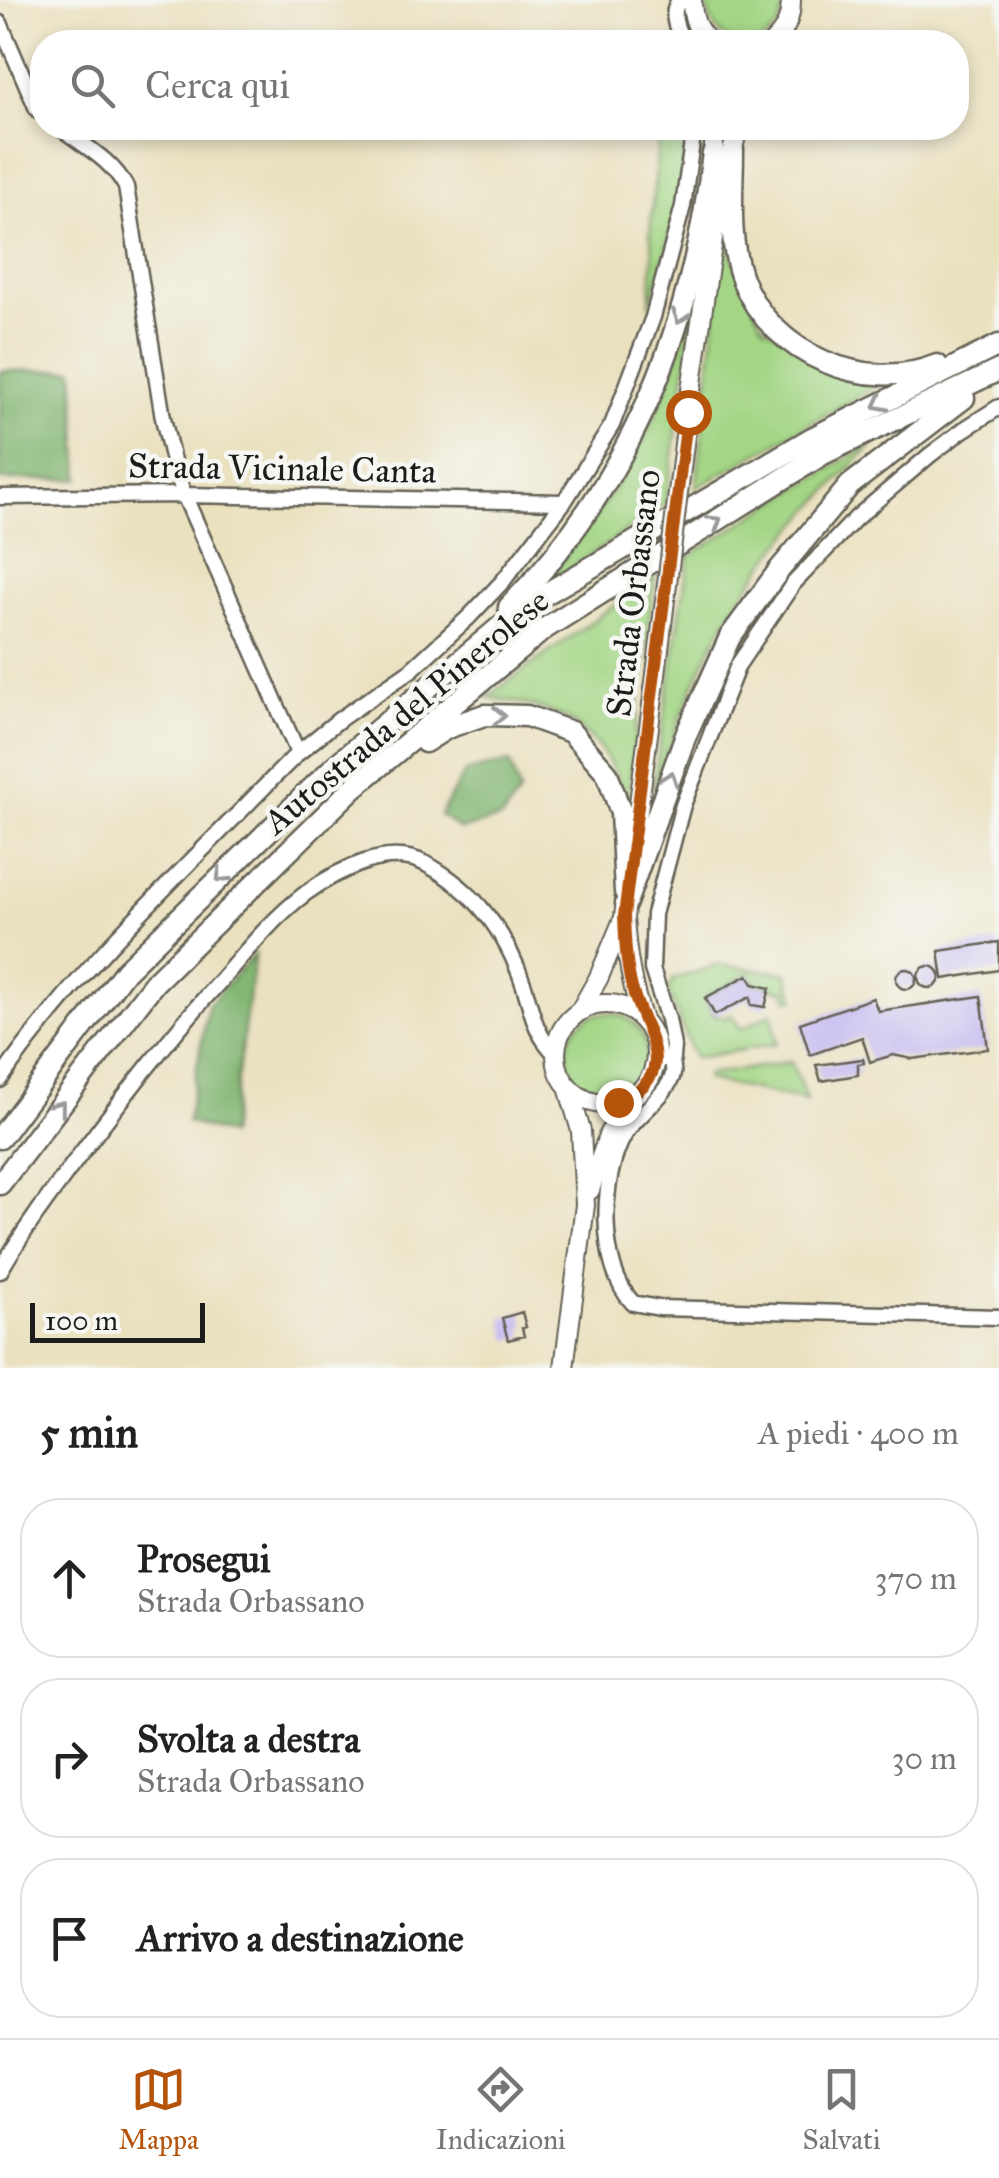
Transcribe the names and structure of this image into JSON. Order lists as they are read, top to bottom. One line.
{"streets":{"highway":["Autostrada del Pinerolese"],"main road":["Strada Orbassano"],"street":["Strada Vicinale Canta"]},"scale_bar":"100 m","page":{"search":"Cerca qui","scale":"100 m","heading":["5 min","A piedi · 400 m"],"list":[["Prosegui","Strada Orbassano","370 m"],["Svolta a destra","Strada Orbassano","30 m"],"Arrivo a destinazione"],"nav":["Mappa","Indicazioni","Salvati"]}}
